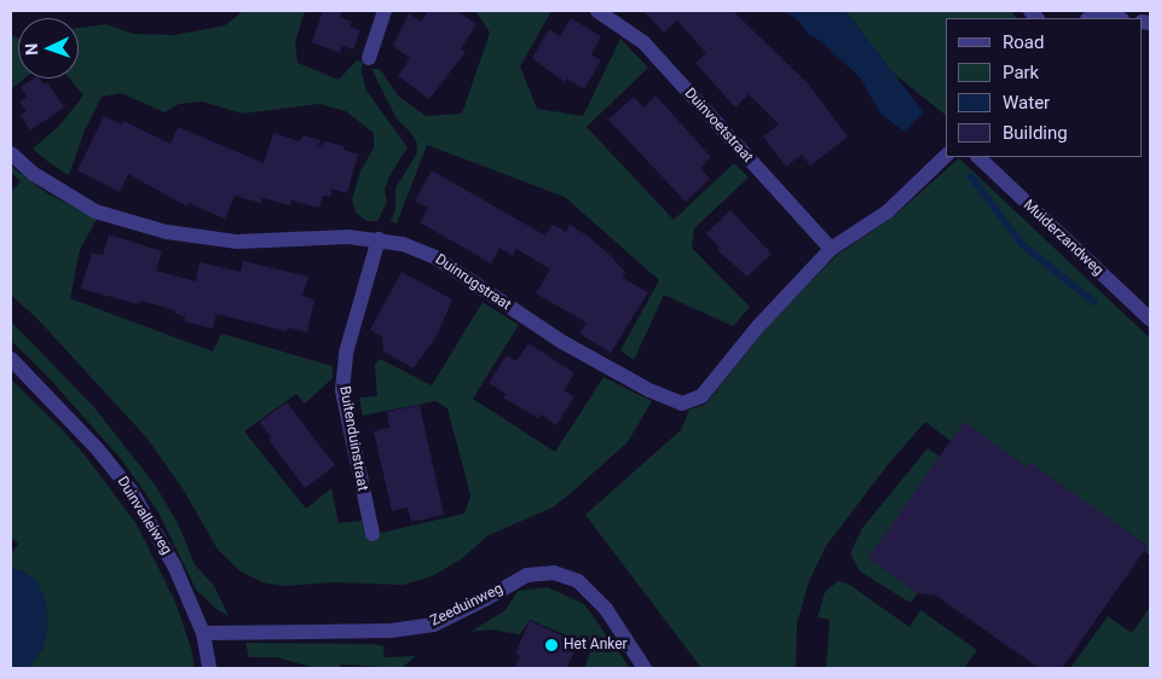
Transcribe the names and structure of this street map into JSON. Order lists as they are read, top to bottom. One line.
{"streets":{"street":["Duinvoetstraat","Muiderzandweg","Duinrugstraat","Buitenduinstraat","Duinvalleiweg","Zeeduinweg"]},"crossings":[["Duinvoetstraat","Duinrugstraat"],["Duinrugstraat","Buitenduinstraat"],["Duinvalleiweg","Zeeduinweg"]],"places":["Het Anker"],"legend":["Road","Park","Water","Building"],"north":"left"}
